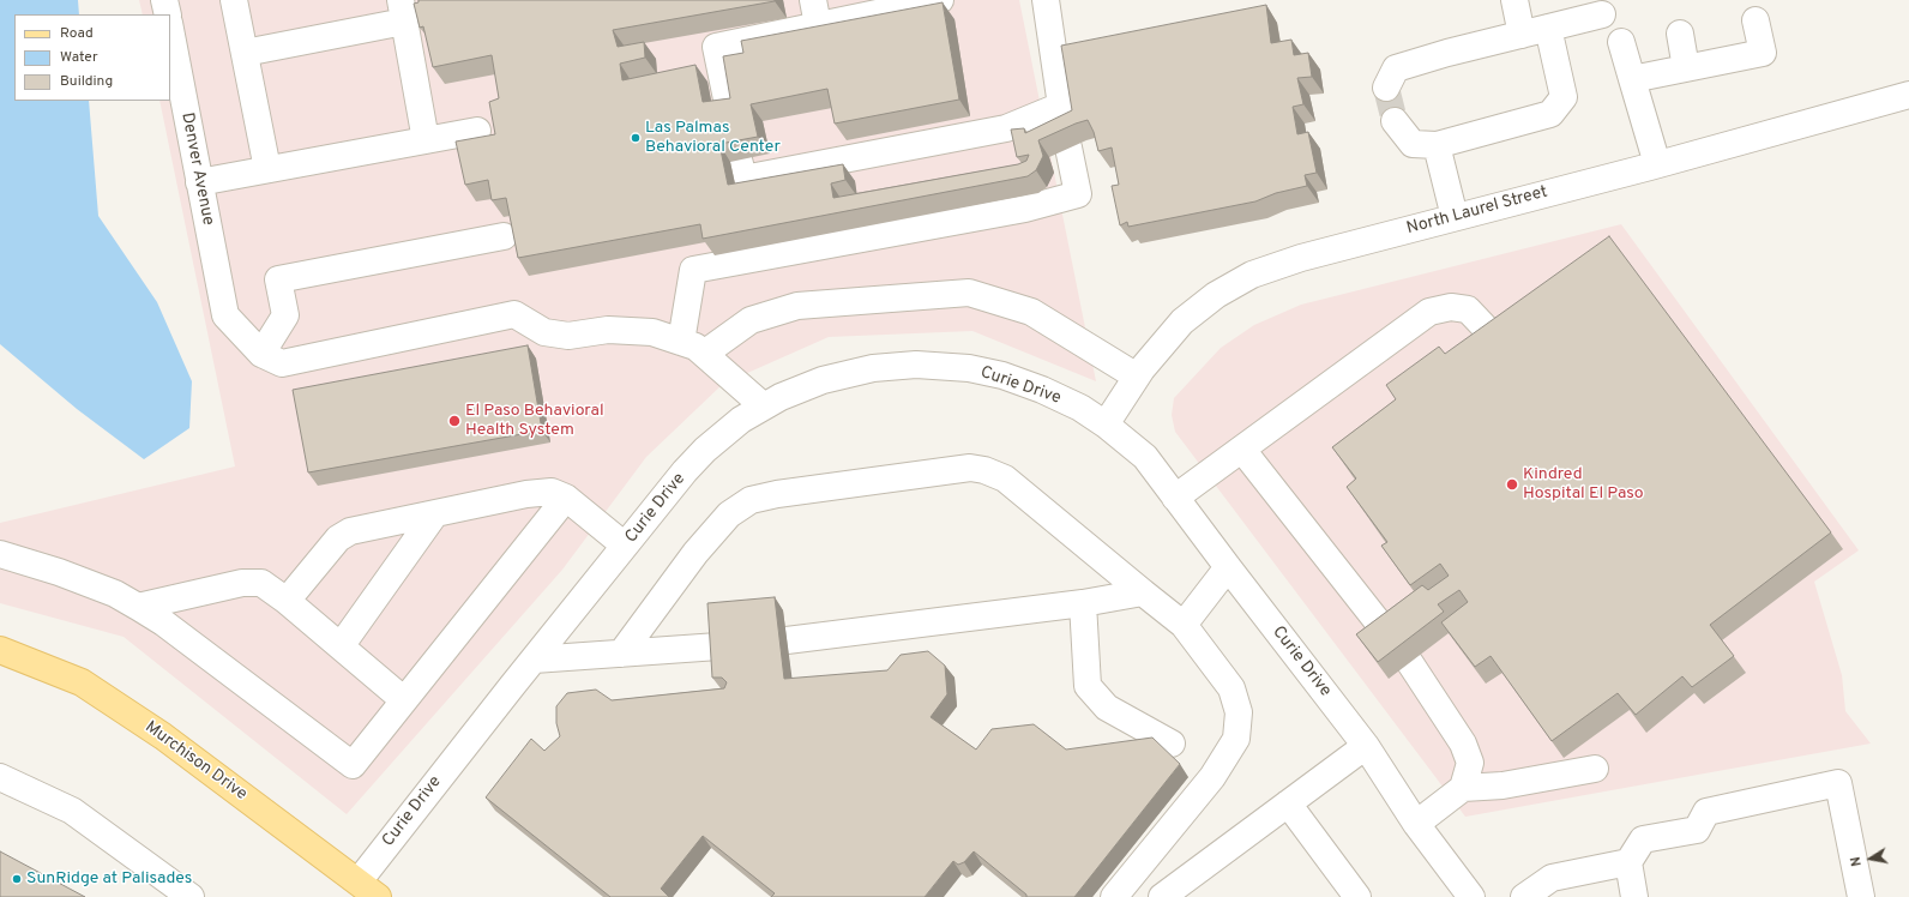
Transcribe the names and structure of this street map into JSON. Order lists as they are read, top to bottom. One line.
{"streets":{"main road":["Murchison Drive"],"street":["Denver Avenue","North Laurel Street","Curie Drive"]},"crossings":[["North Laurel Street","Curie Drive"],["Curie Drive","Murchison Drive"]],"places":["Las Palmas Behavioral Center","El Paso Behavioral Health System","Kindred Hospital El Paso","SunRidge at Palisades"],"legend":["Road","Water","Building"],"north":"left"}
